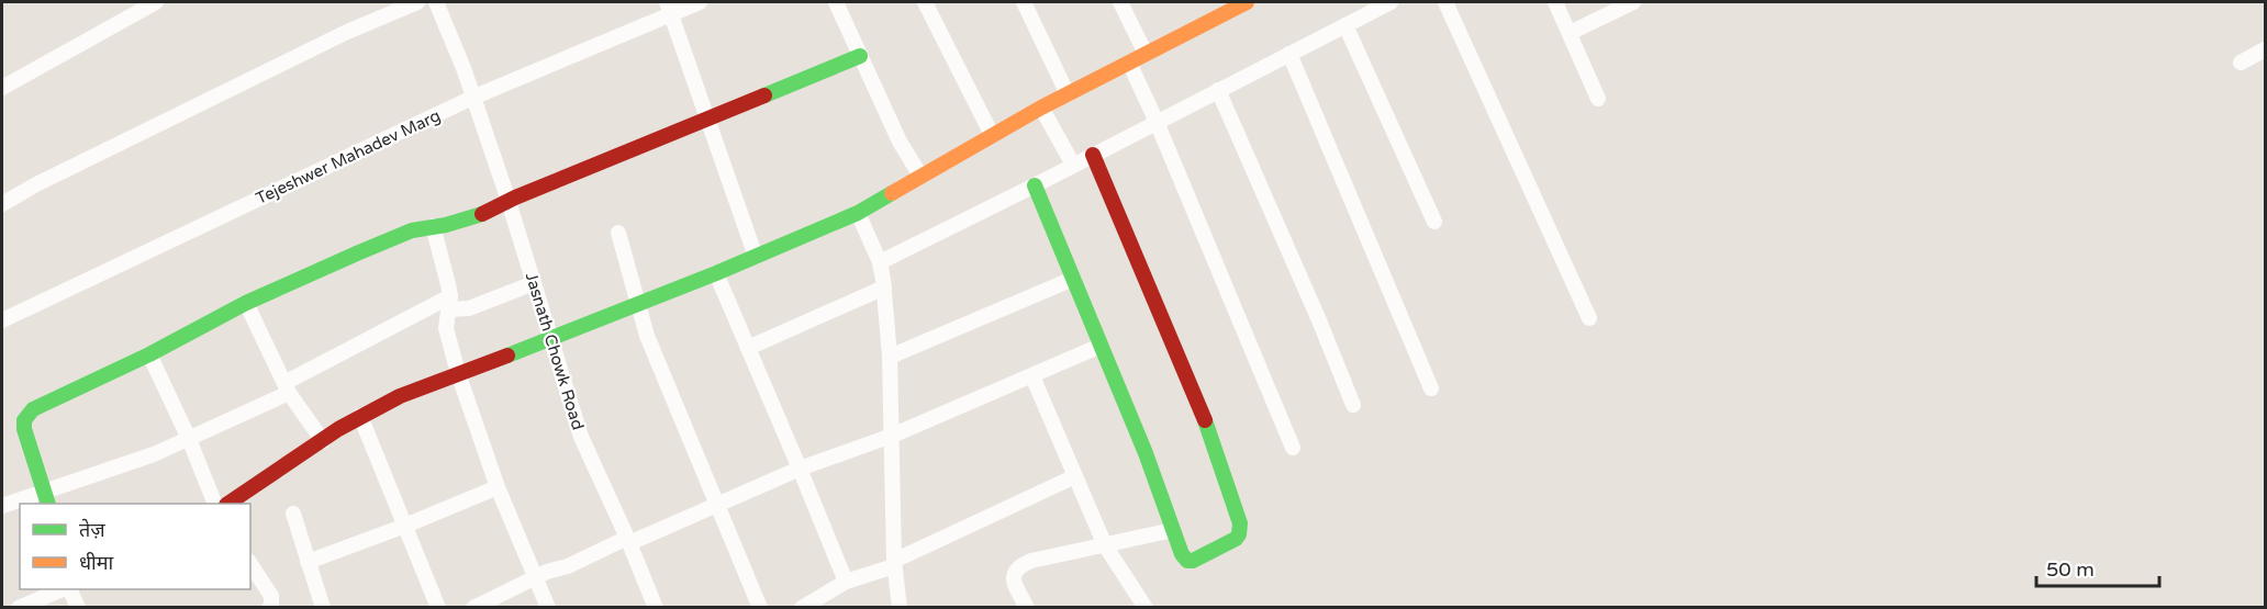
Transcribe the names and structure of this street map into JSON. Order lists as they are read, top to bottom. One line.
{"streets":{"street":["Tejeshwer Mahadev Marg","Jasnath Chowk Road"]},"crossings":[["Tejeshwer Mahadev Marg","Jasnath Chowk Road"]],"legend":["तेज़","धीमा"],"scale_bar":"50 m"}
